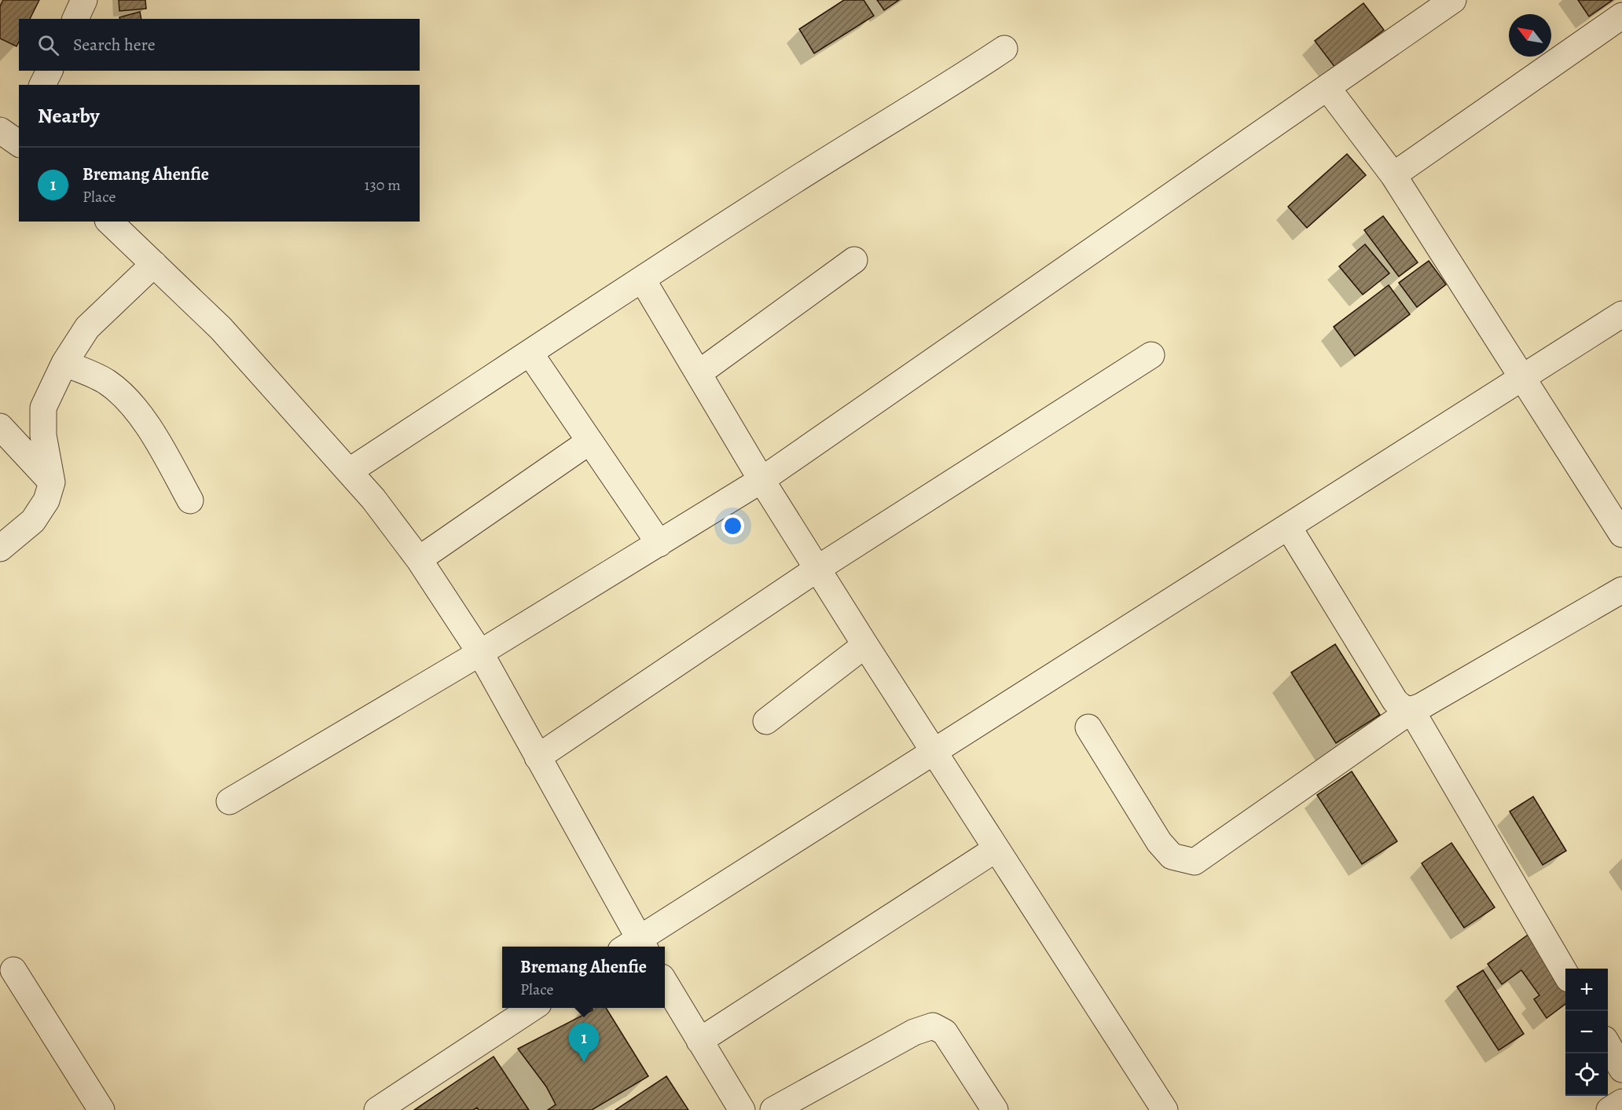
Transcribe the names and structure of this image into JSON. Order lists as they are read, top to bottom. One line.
{"north":"top left","page":{"search":"Search here","heading":"Nearby","list":[{"mark":"1","name":"Bremang Ahenfie","note":"Place","value":"130 m"}],"popup":["Bremang Ahenfie","Place"],"map_buttons":["+","−"],"pins":"1"}}
